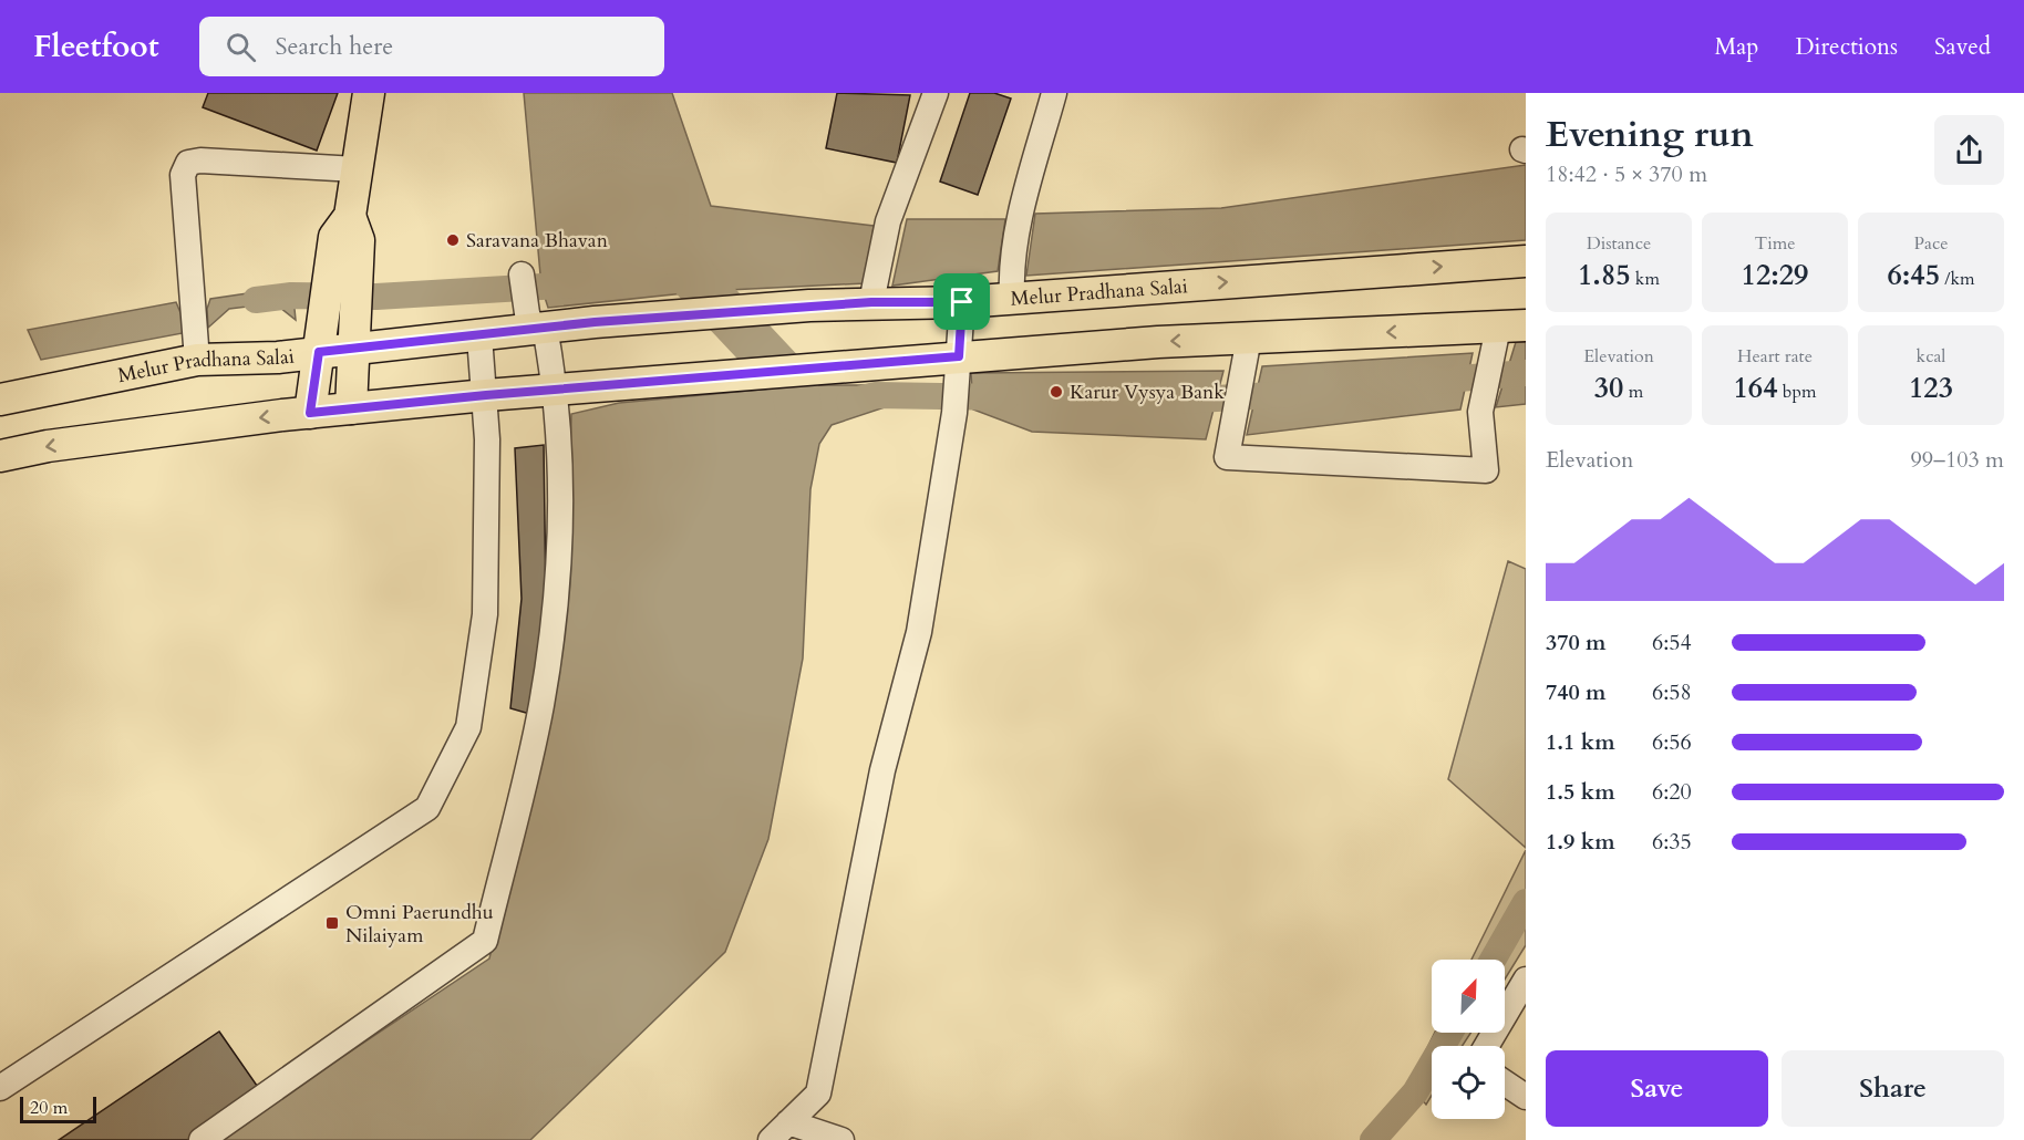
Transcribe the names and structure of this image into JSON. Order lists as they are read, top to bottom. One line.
{"streets":{"main road":["Melur Pradhana Salai"]},"places":{"other":["Saravana Bhavan","Karur Vysya Bank"],"transit":["Omni Paerundhu Nilaiyam"]},"scale_bar":"20 m","north":"top right","page":{"header":"Fleetfoot","search":"Search here","nav":["Map","Directions","Saved"],"heading":["Evening run","18:42 · 5 × 370 m"],"stats":[["Distance","1.85 km"],["Time","12:29"],["Pace","6:45 /km"],["Elevation","30 m"],["Heart rate","164 bpm"],["kcal","123"]],"chart":["Elevation","99–103 m"],"list":[{"name":"370 m","note":"6:54"},{"name":"740 m","note":"6:58"},{"name":"1.1 km","note":"6:56"},{"name":"1.5 km","note":"6:20"},{"name":"1.9 km","note":"6:35"}],"buttons":["Save","Share"],"scale":"20 m"}}
